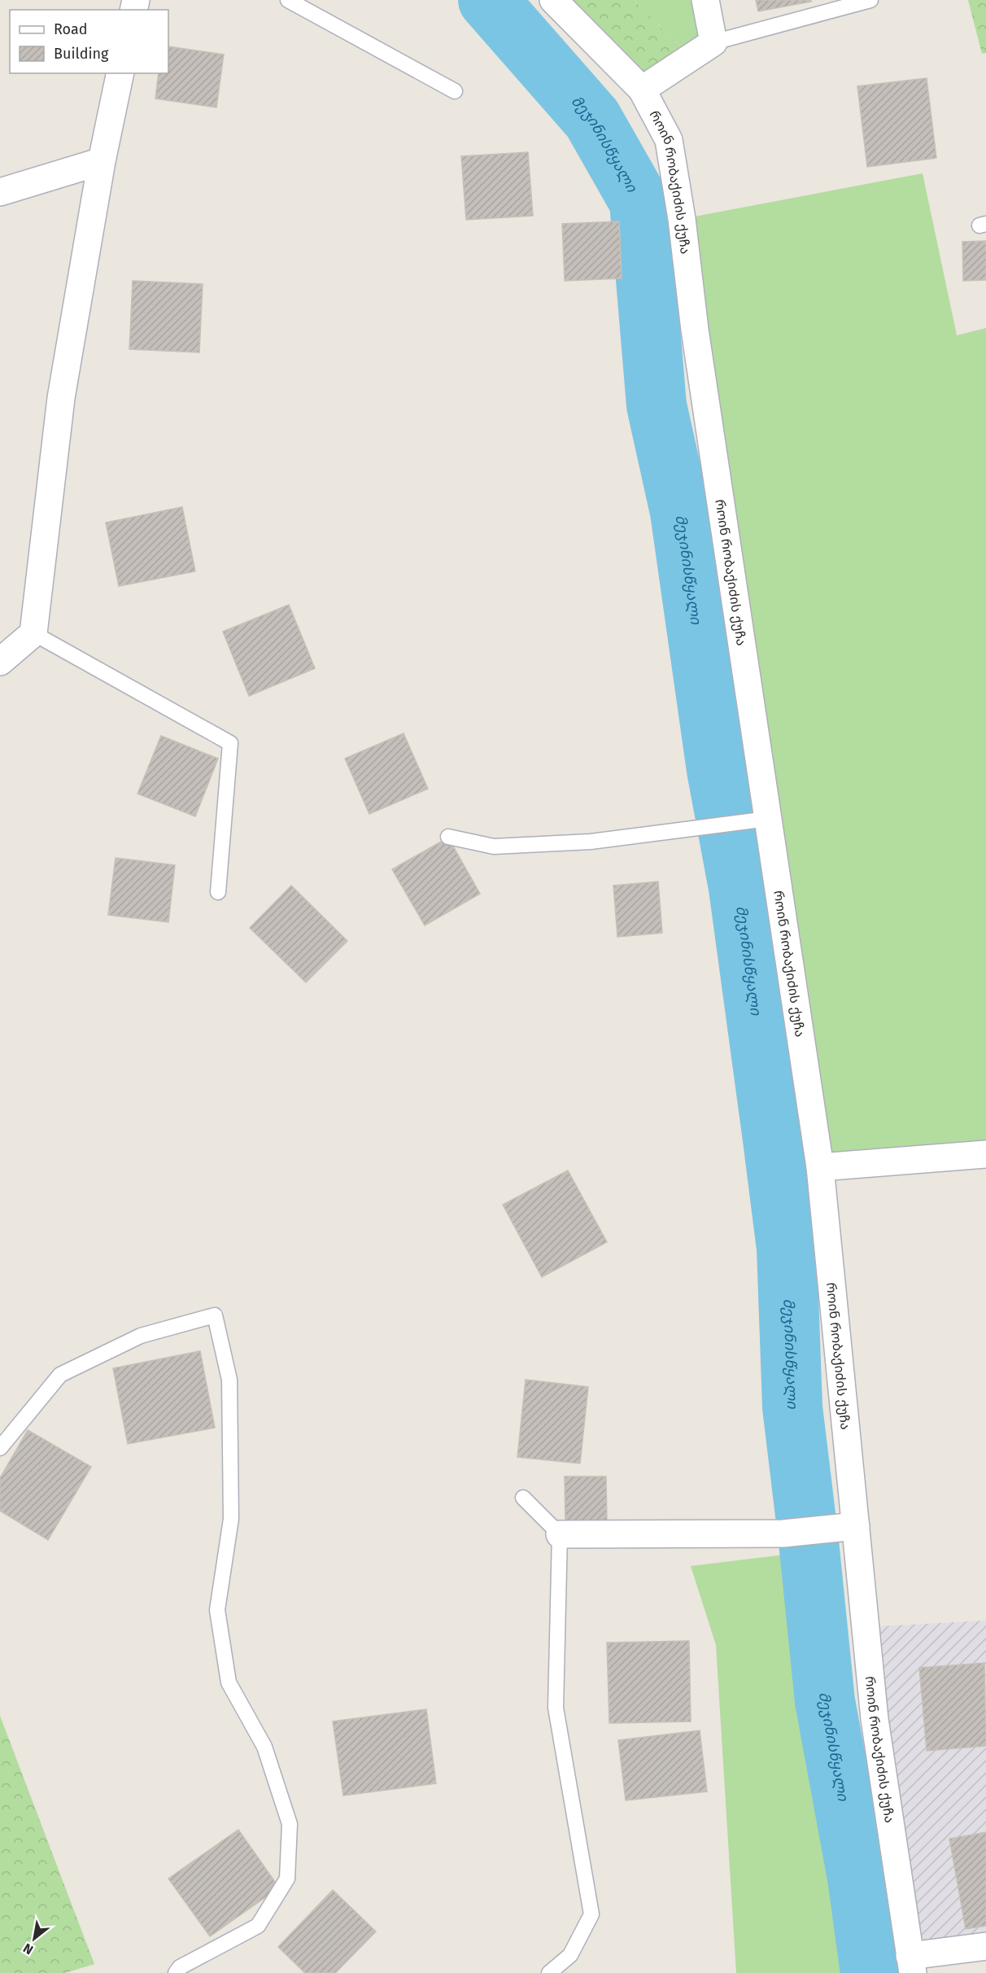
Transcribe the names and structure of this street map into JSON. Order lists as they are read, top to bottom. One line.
{"streets":{"street":["როინ რობაქიძის ქუჩა"]},"water":["მეჯინისწყალი"],"legend":["Road","Building"],"north":"bottom left"}
